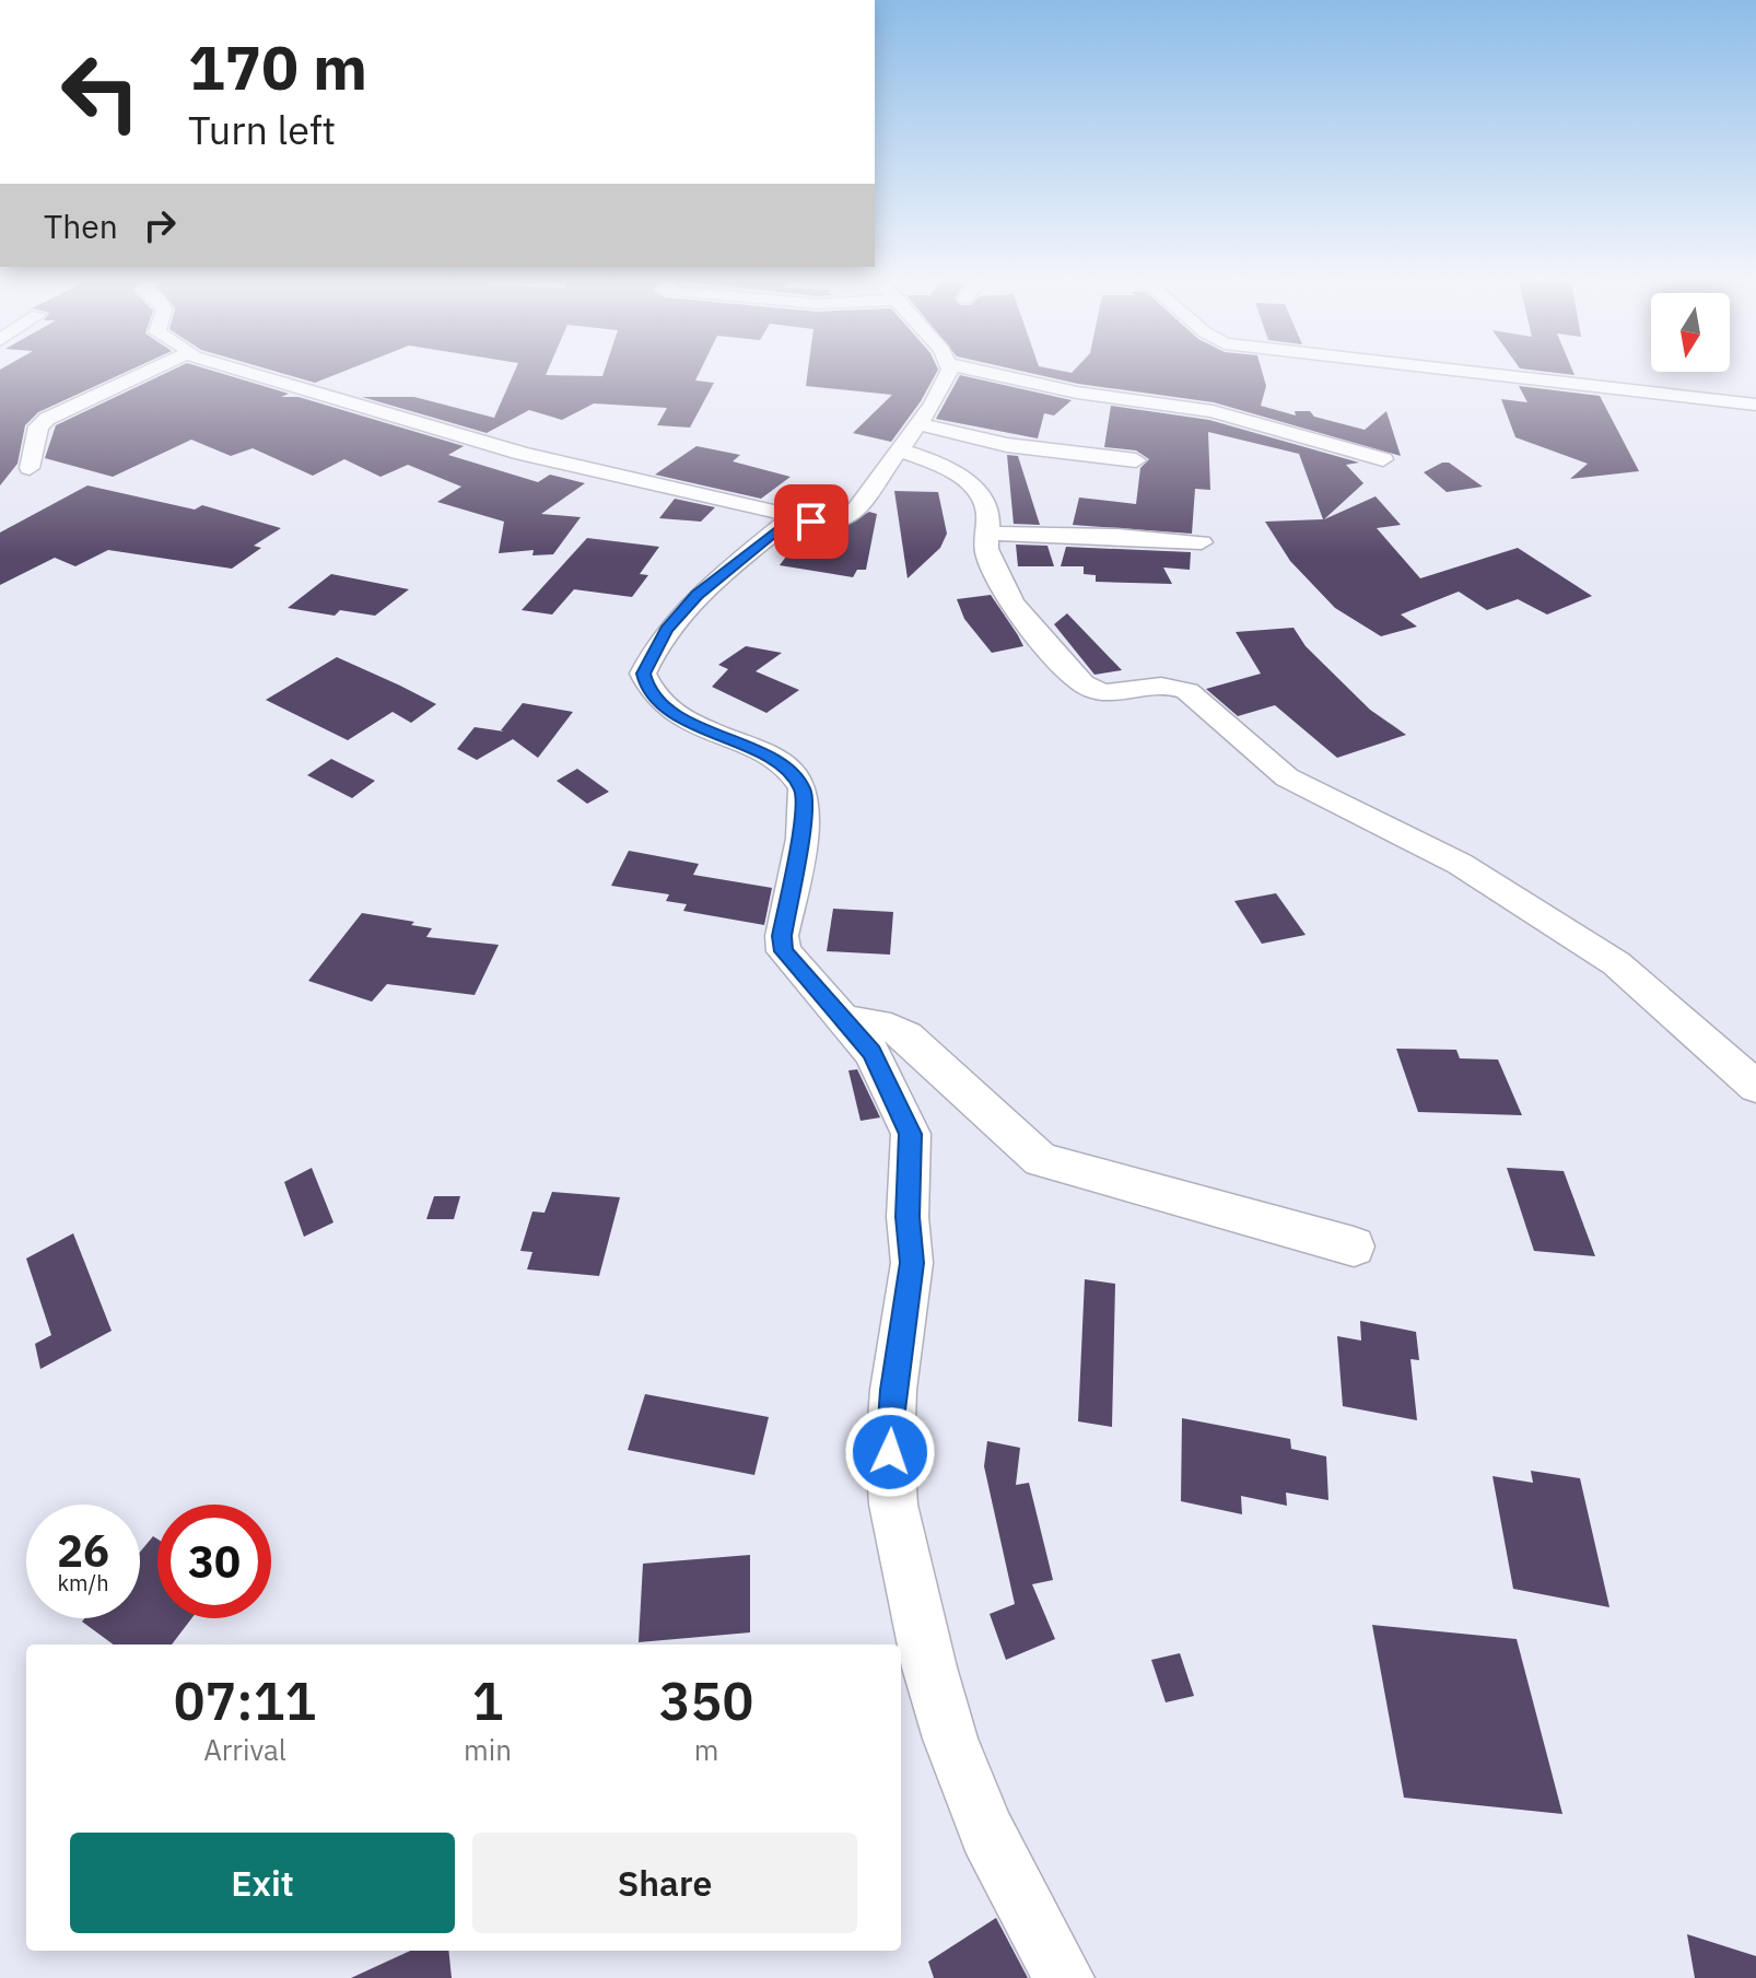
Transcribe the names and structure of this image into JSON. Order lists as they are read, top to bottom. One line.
{"north":"bottom","page":{"turn":["170 m","Turn left"],"then":"Then","speed":"26 km/h","limit":"30","eta":["07:11","Arrival","1","min","350","m"],"buttons":["Exit","Share"]}}
